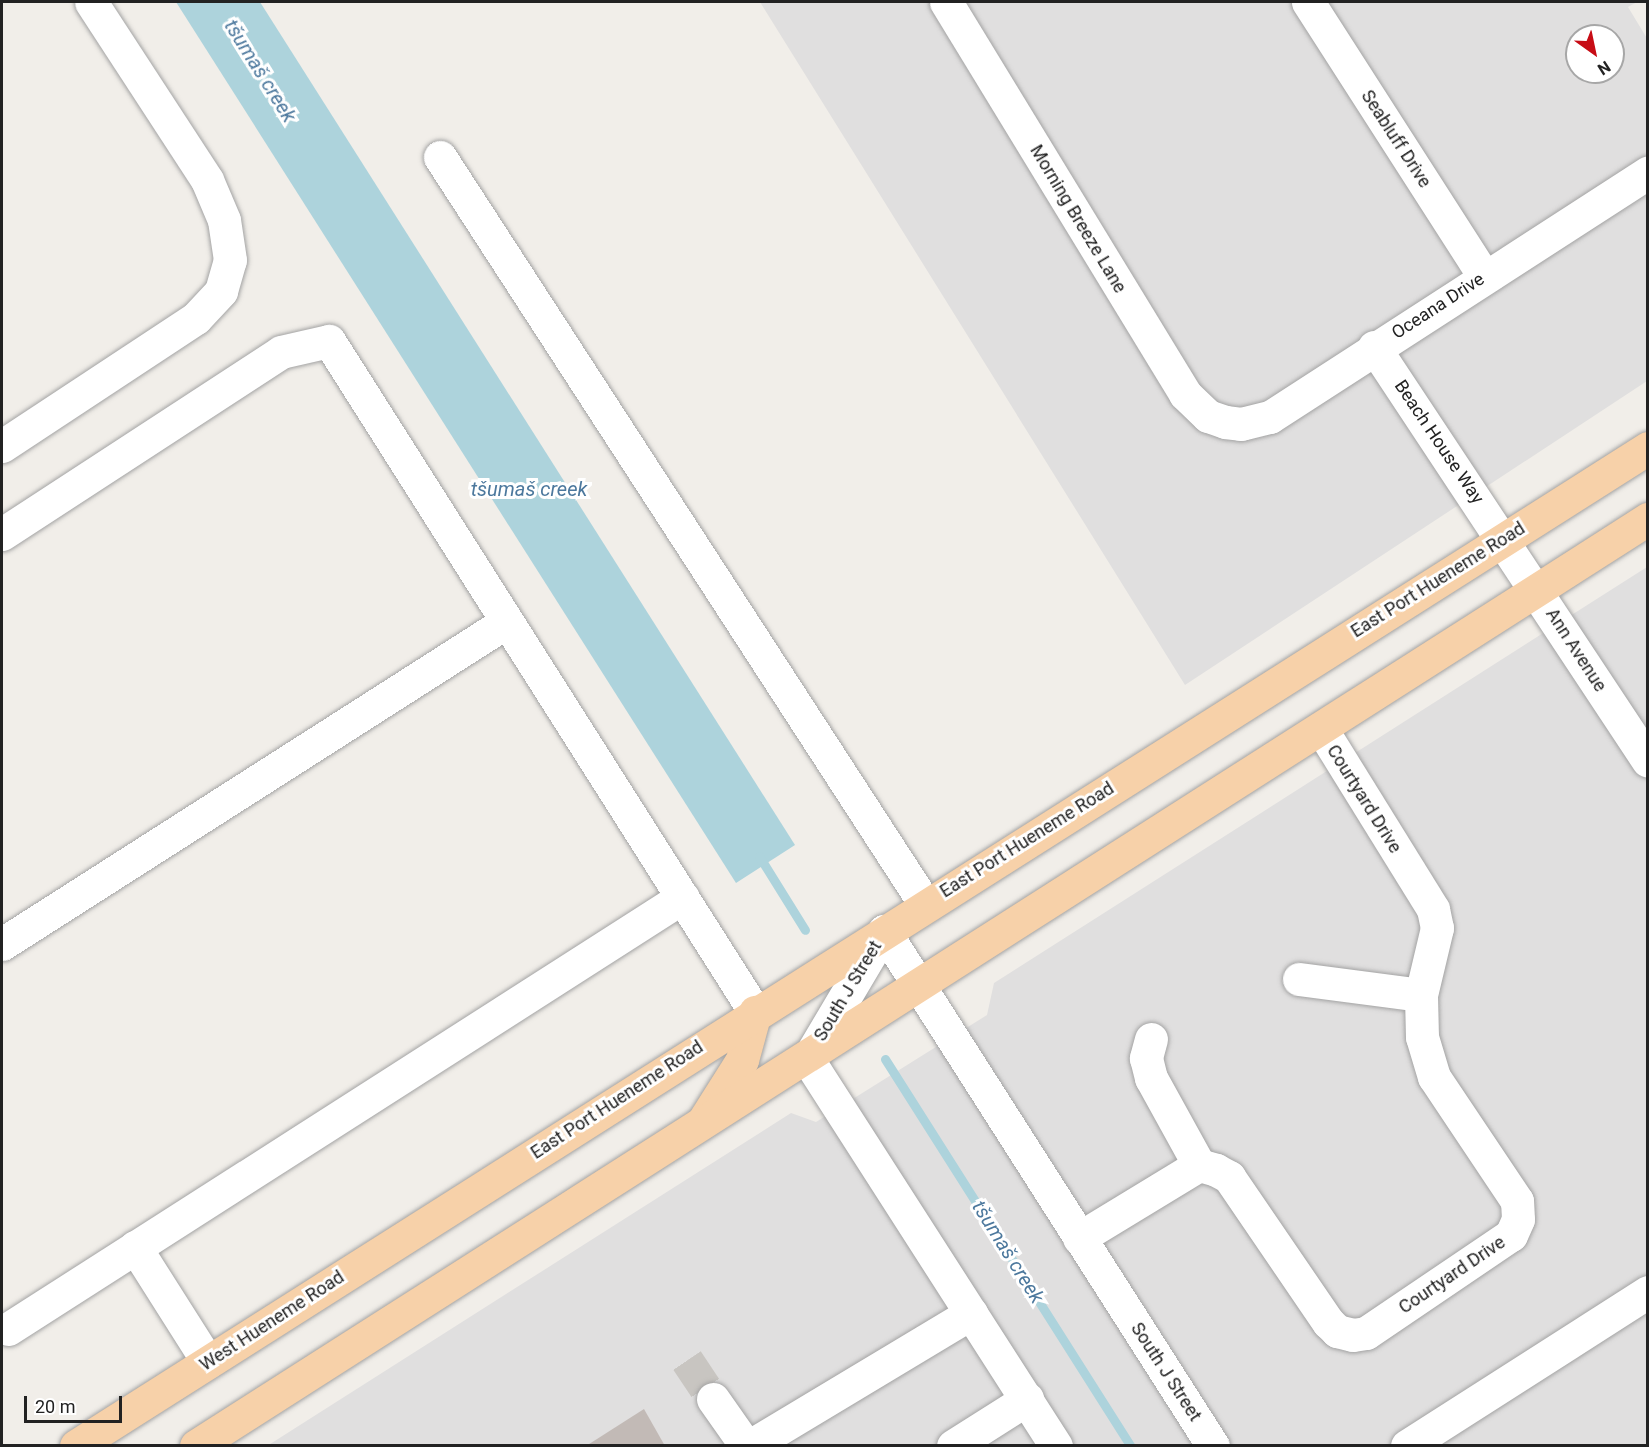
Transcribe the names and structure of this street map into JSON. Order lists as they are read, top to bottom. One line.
{"streets":{"main road":["East Port Hueneme Road","West Hueneme Road"],"street":["Seabluff Drive","Morning Breeze Lane","Oceana Drive","Beach House Way","Ann Avenue","Courtyard Drive","South J Street"]},"crossings":[["Seabluff Drive","Oceana Drive"],["Morning Breeze Lane","Oceana Drive"],["Oceana Drive","Beach House Way"],["Beach House Way","East Port Hueneme Road"],["Beach House Way","Ann Avenue"],["East Port Hueneme Road","Ann Avenue"],["East Port Hueneme Road","South J Street"],["East Port Hueneme Road","West Hueneme Road"]],"water":["tšumaš creek"],"scale_bar":"20 m","north":"bottom right"}
